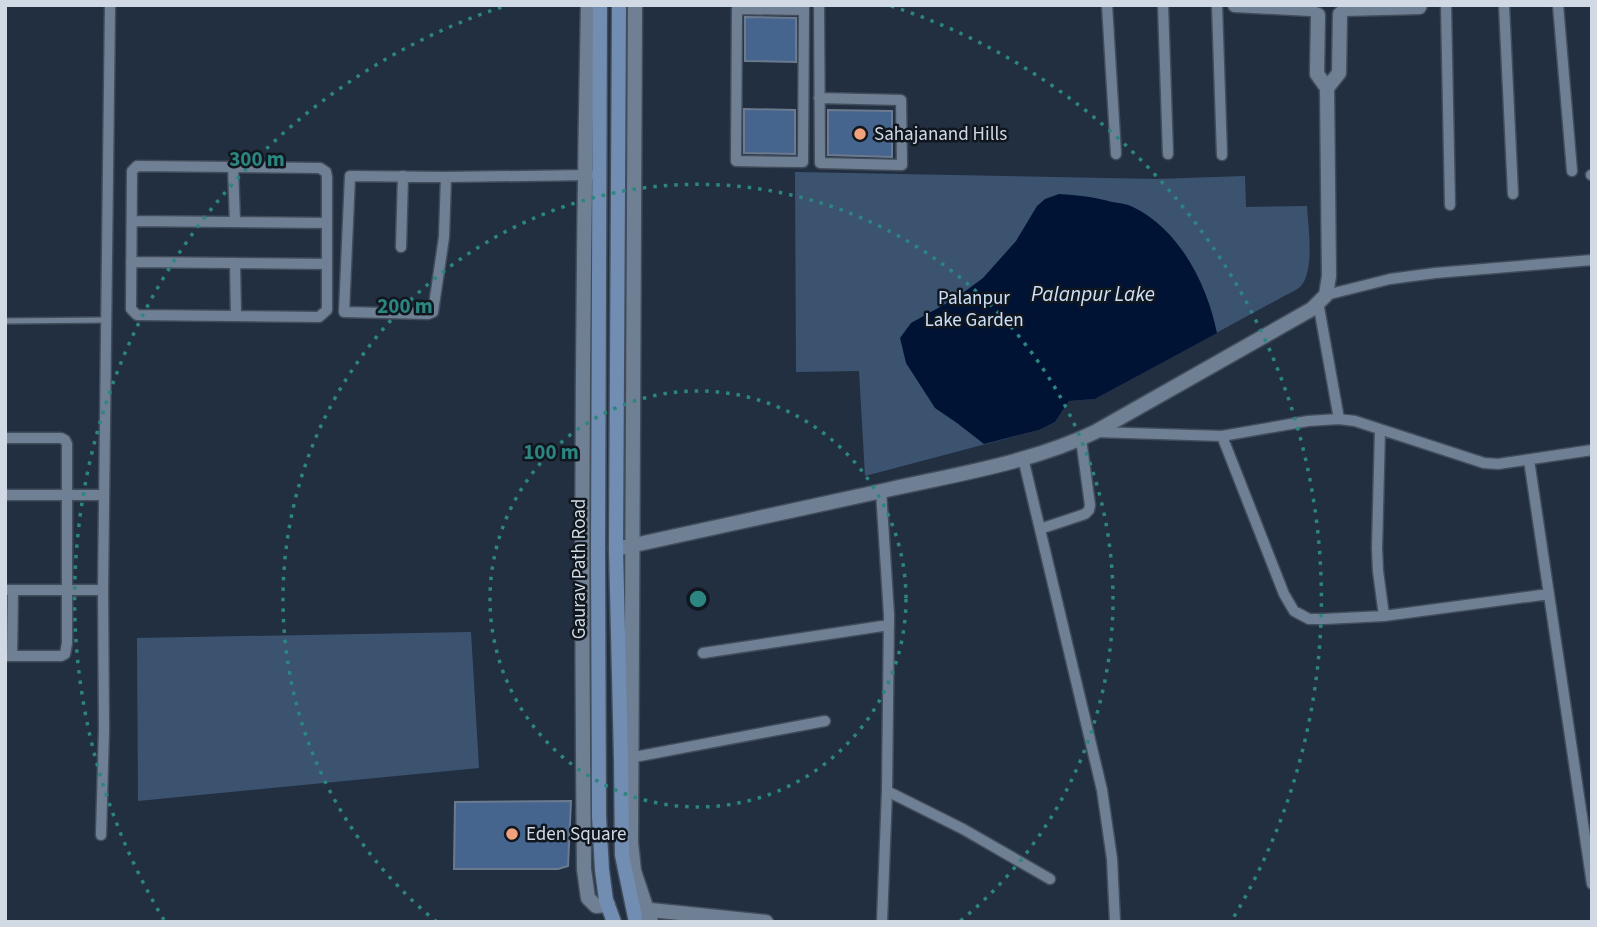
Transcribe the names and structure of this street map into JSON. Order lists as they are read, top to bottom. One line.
{"streets":{"main road":["Gaurav Path Road"]},"water":["Palanpur Lake"],"parks":["Palanpur Lake Garden"],"places":["Sahajanand Hills","Eden Square"],"rings":["300 m","200 m","100 m"]}
